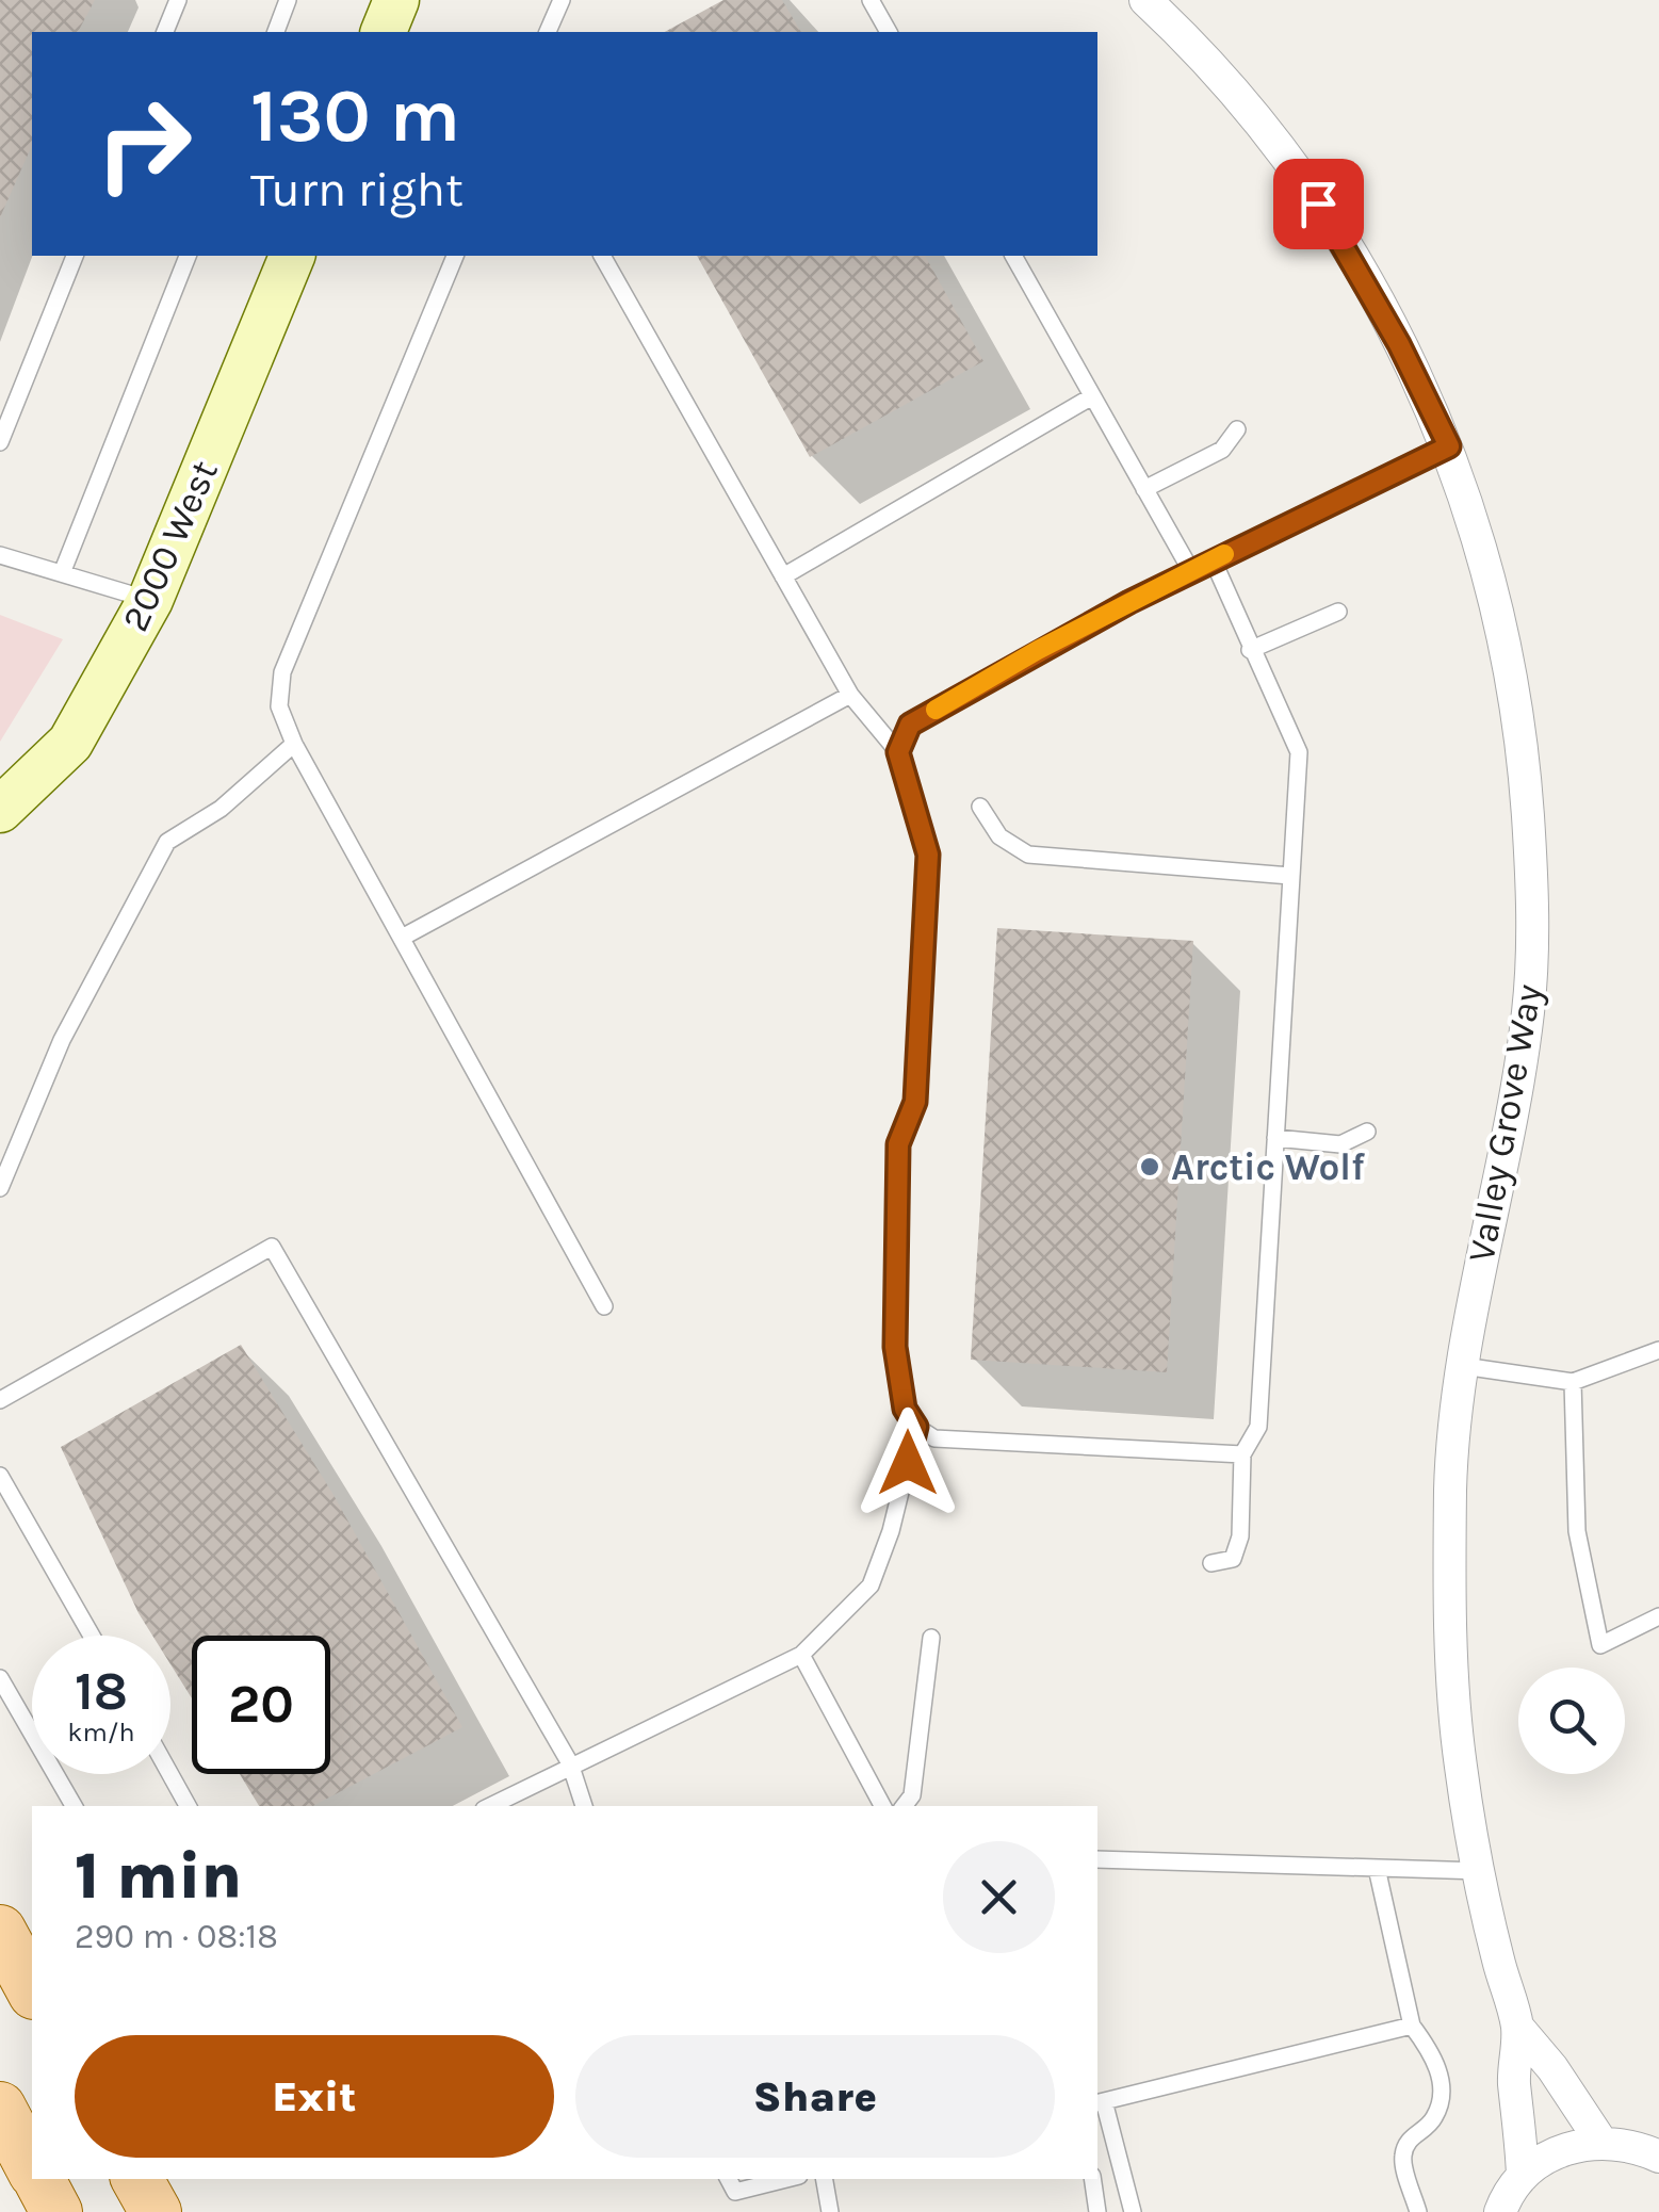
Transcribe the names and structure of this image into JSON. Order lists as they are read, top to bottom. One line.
{"streets":{"street":["2000 West","Valley Grove Way"]},"places":["Arctic Wolf"],"page":{"turn":["130 m","Turn right"],"speed":"18 km/h","limit":"20","heading":["1 min","290 m · 08:18"],"buttons":["Exit","Share"]}}
